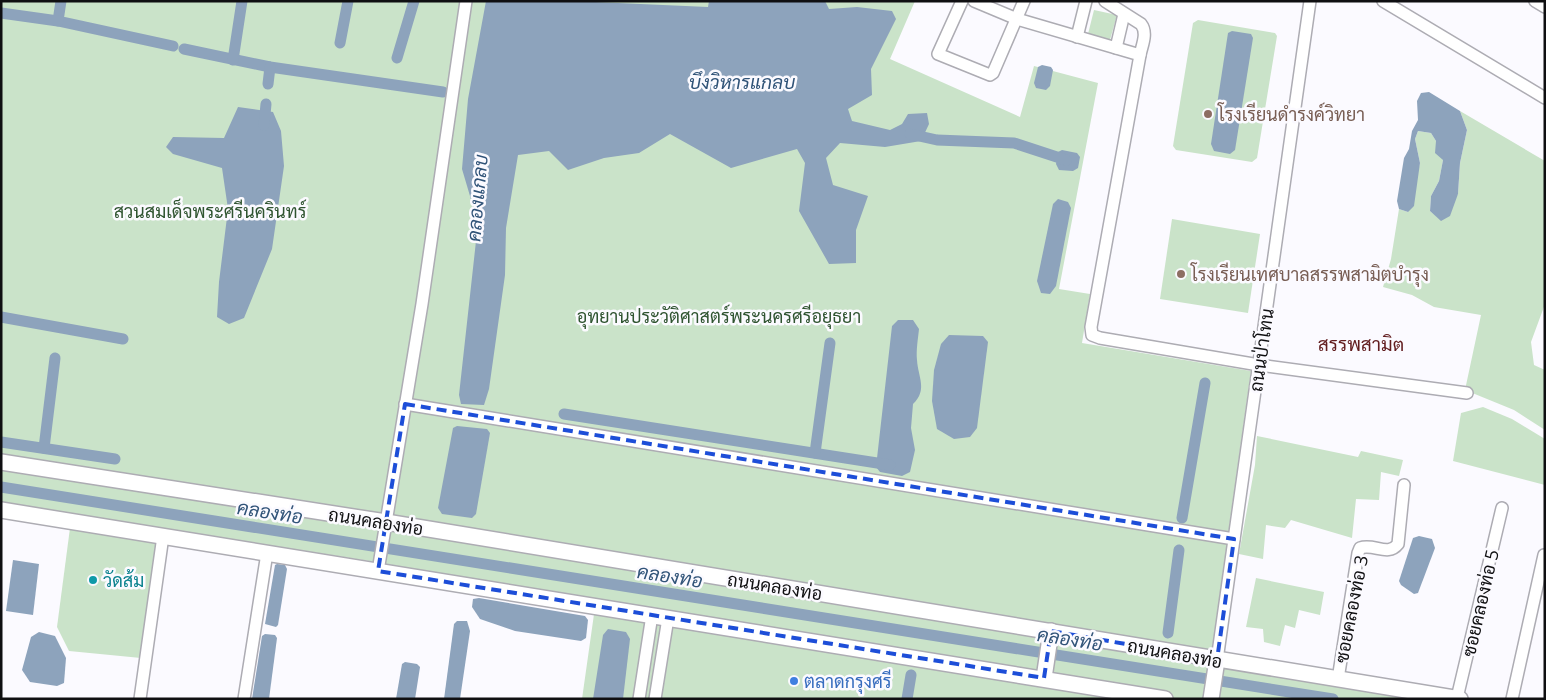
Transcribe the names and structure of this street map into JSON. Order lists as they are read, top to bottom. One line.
{"streets":{"street":["ถนนป่าโทน","ถนนคลองท่อ","ซอยคลองท่อ 5","ซอยคลองท่อ 3"]},"crossings":[["ถนนป่าโทน","ถนนคลองท่อ"],["ถนนคลองท่อ","ซอยคลองท่อ 5"],["ถนนคลองท่อ","ซอยคลองท่อ 3"]],"districts":["สรรพสามิต"],"water":["บึงวิหารแกลบ","คลองแกลบ","คลองท่อ"],"parks":["สวนสมเด็จพระศรีนครินทร์","อุทยานประวัติศาสตร์พระนครศรีอยุธยา"],"places":["โรงเรียนดำรงค์วิทยา","โรงเรียนเทศบาลสรรพสามิตบำรุง","วัดส้ม","ตลาดกรุงศรี"]}
